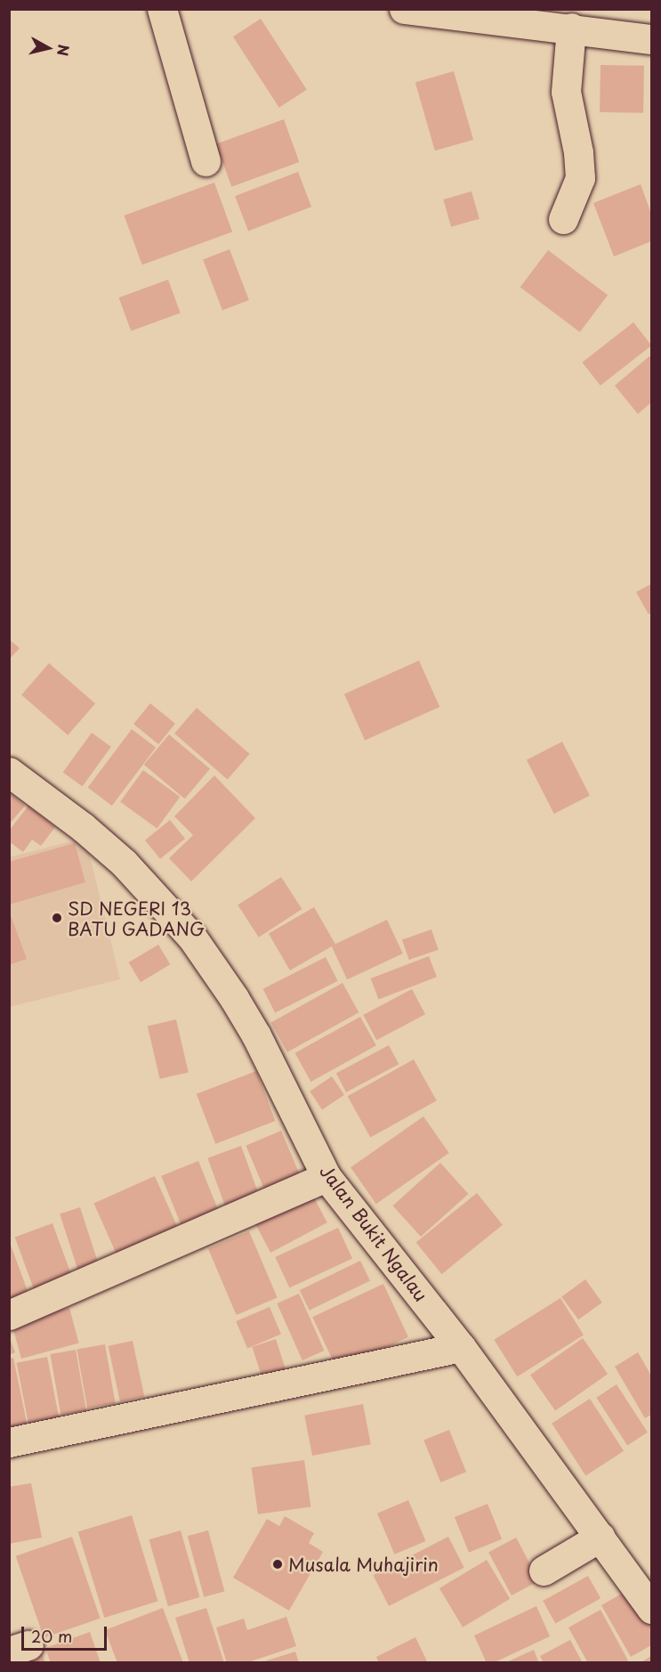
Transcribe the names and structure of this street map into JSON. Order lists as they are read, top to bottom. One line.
{"streets":{"street":["Jalan Bukit Ngalau"]},"places":["SD NEGERI 13 BATU GADANG","Musala Muhajirin"],"scale_bar":"20 m","north":"right"}
